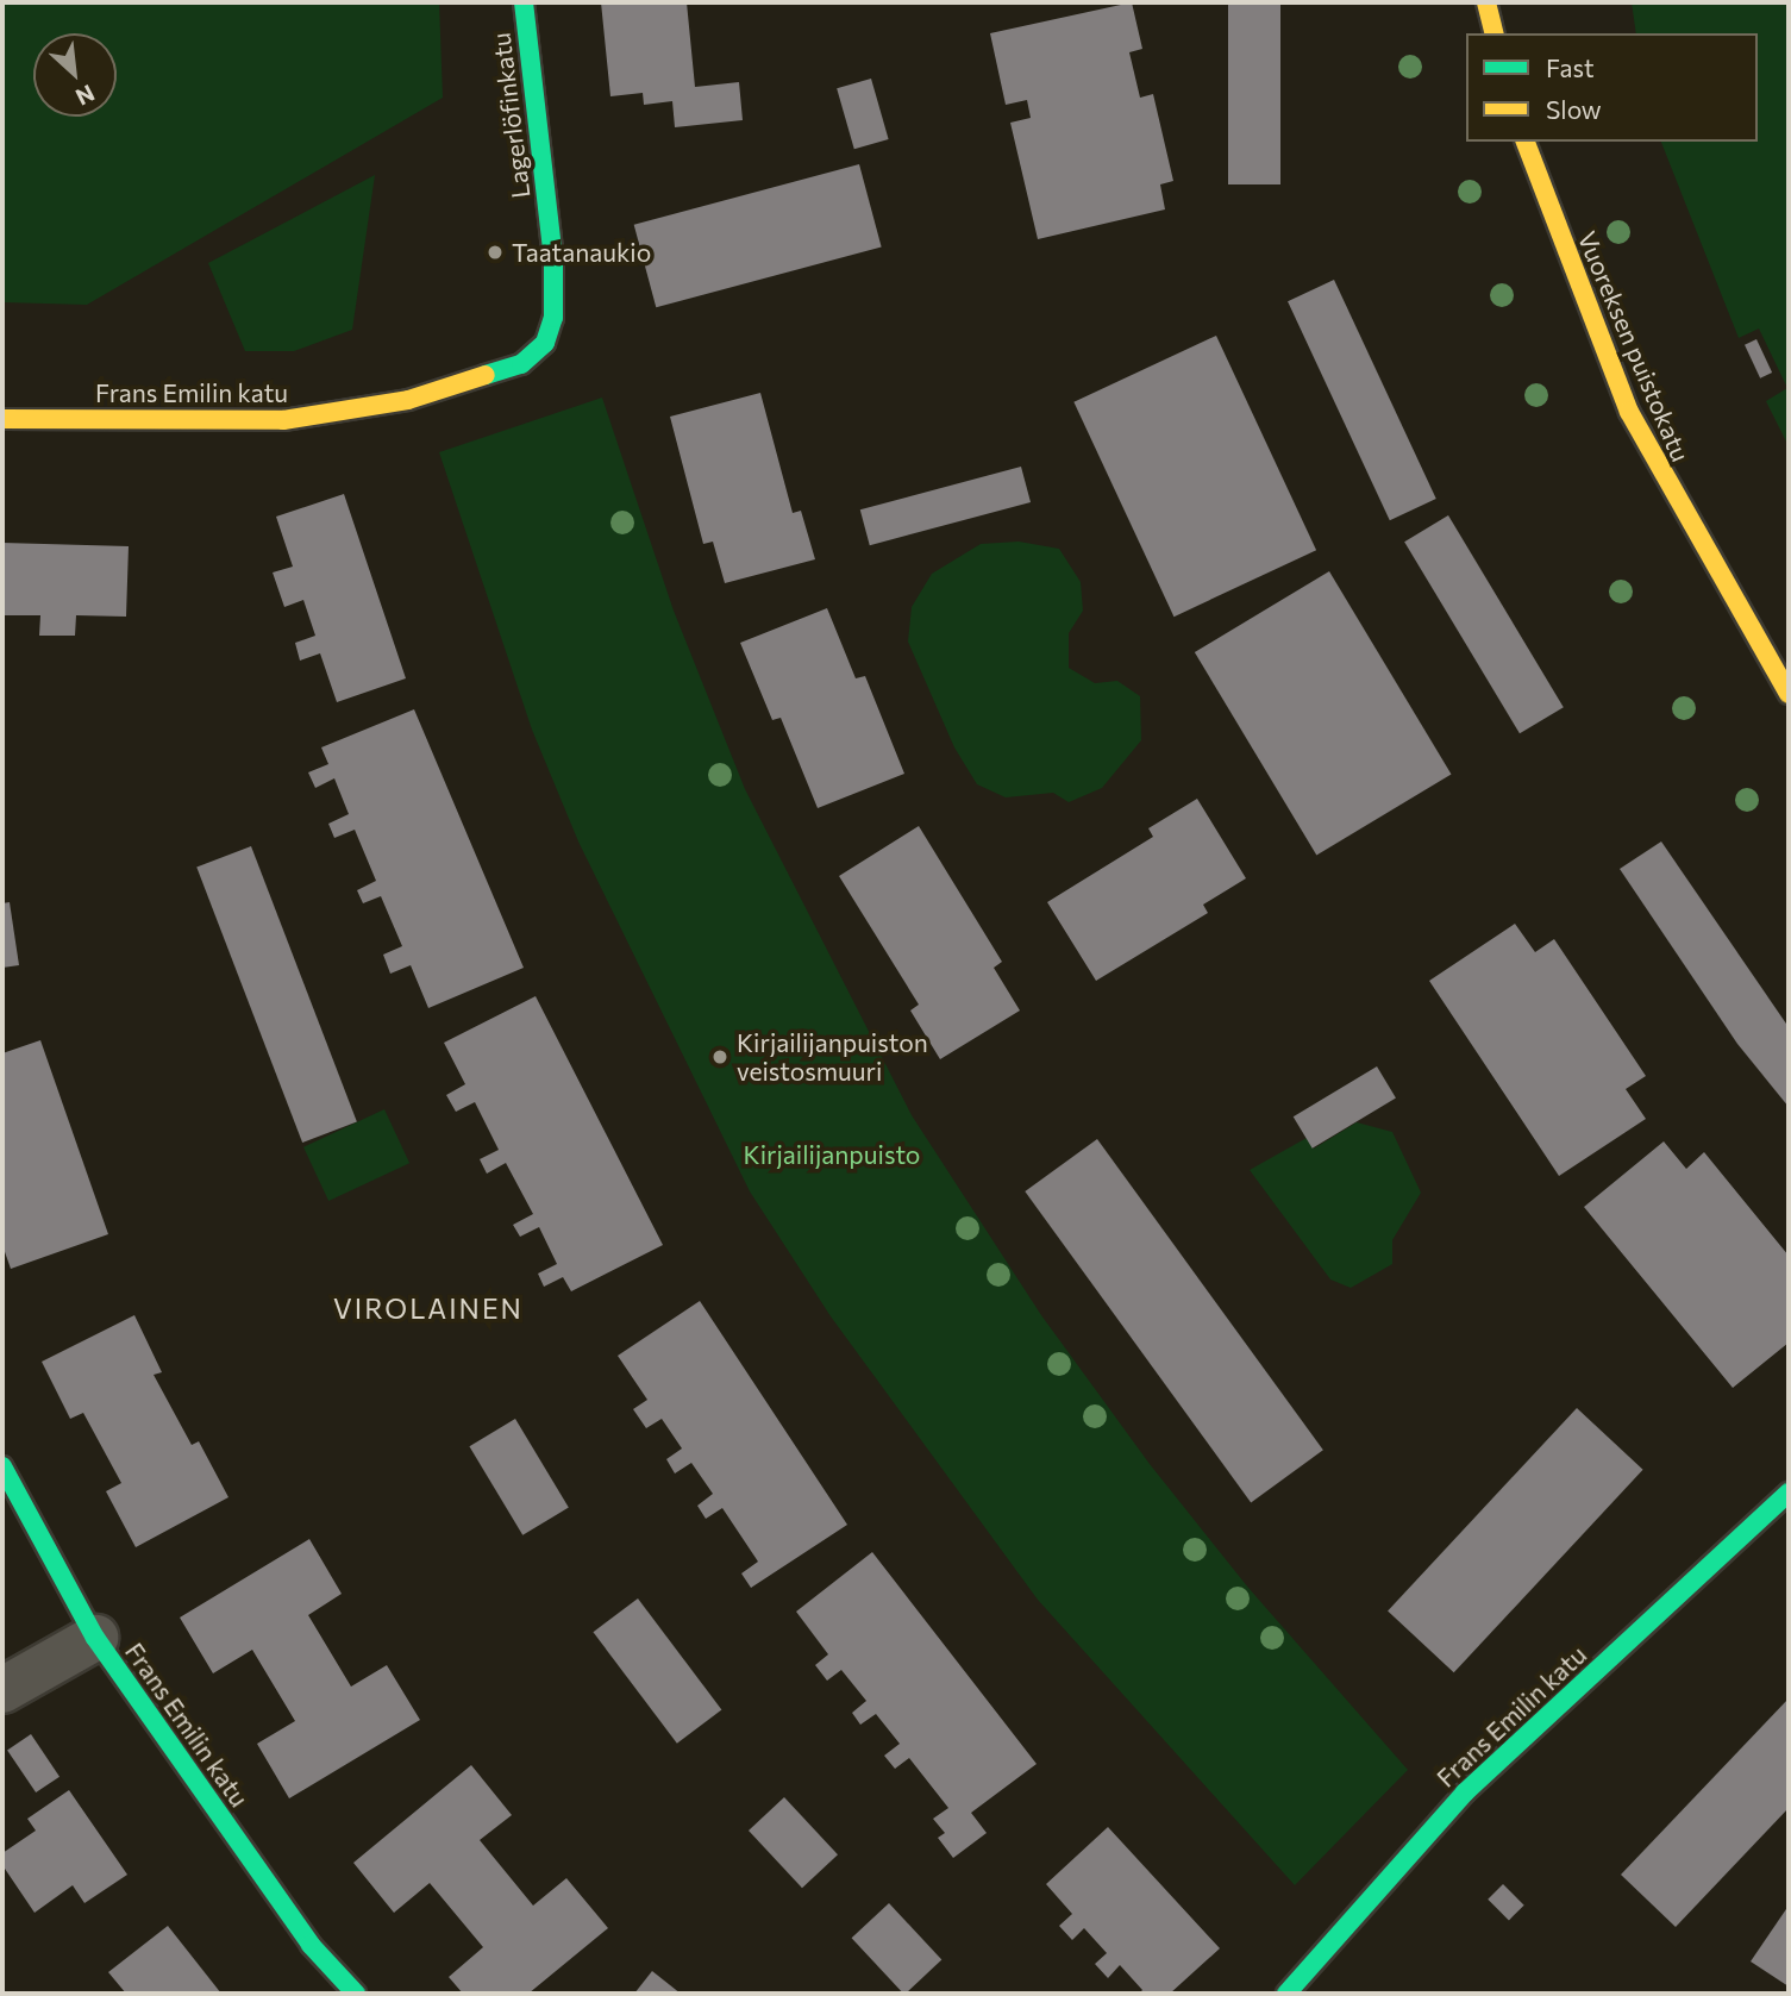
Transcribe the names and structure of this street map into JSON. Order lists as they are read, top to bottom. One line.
{"streets":{"street":["Lagerlöfinkatu","Vuoreksen puistokatu","Frans Emilin katu"]},"crossings":[["Lagerlöfinkatu","Frans Emilin katu"]],"districts":["VIROLAINEN"],"parks":["Kirjailijanpuisto"],"places":["Taatanaukio","Kirjailijanpuiston veistosmuuri"],"legend":["Fast","Slow"],"north":"bottom right"}
